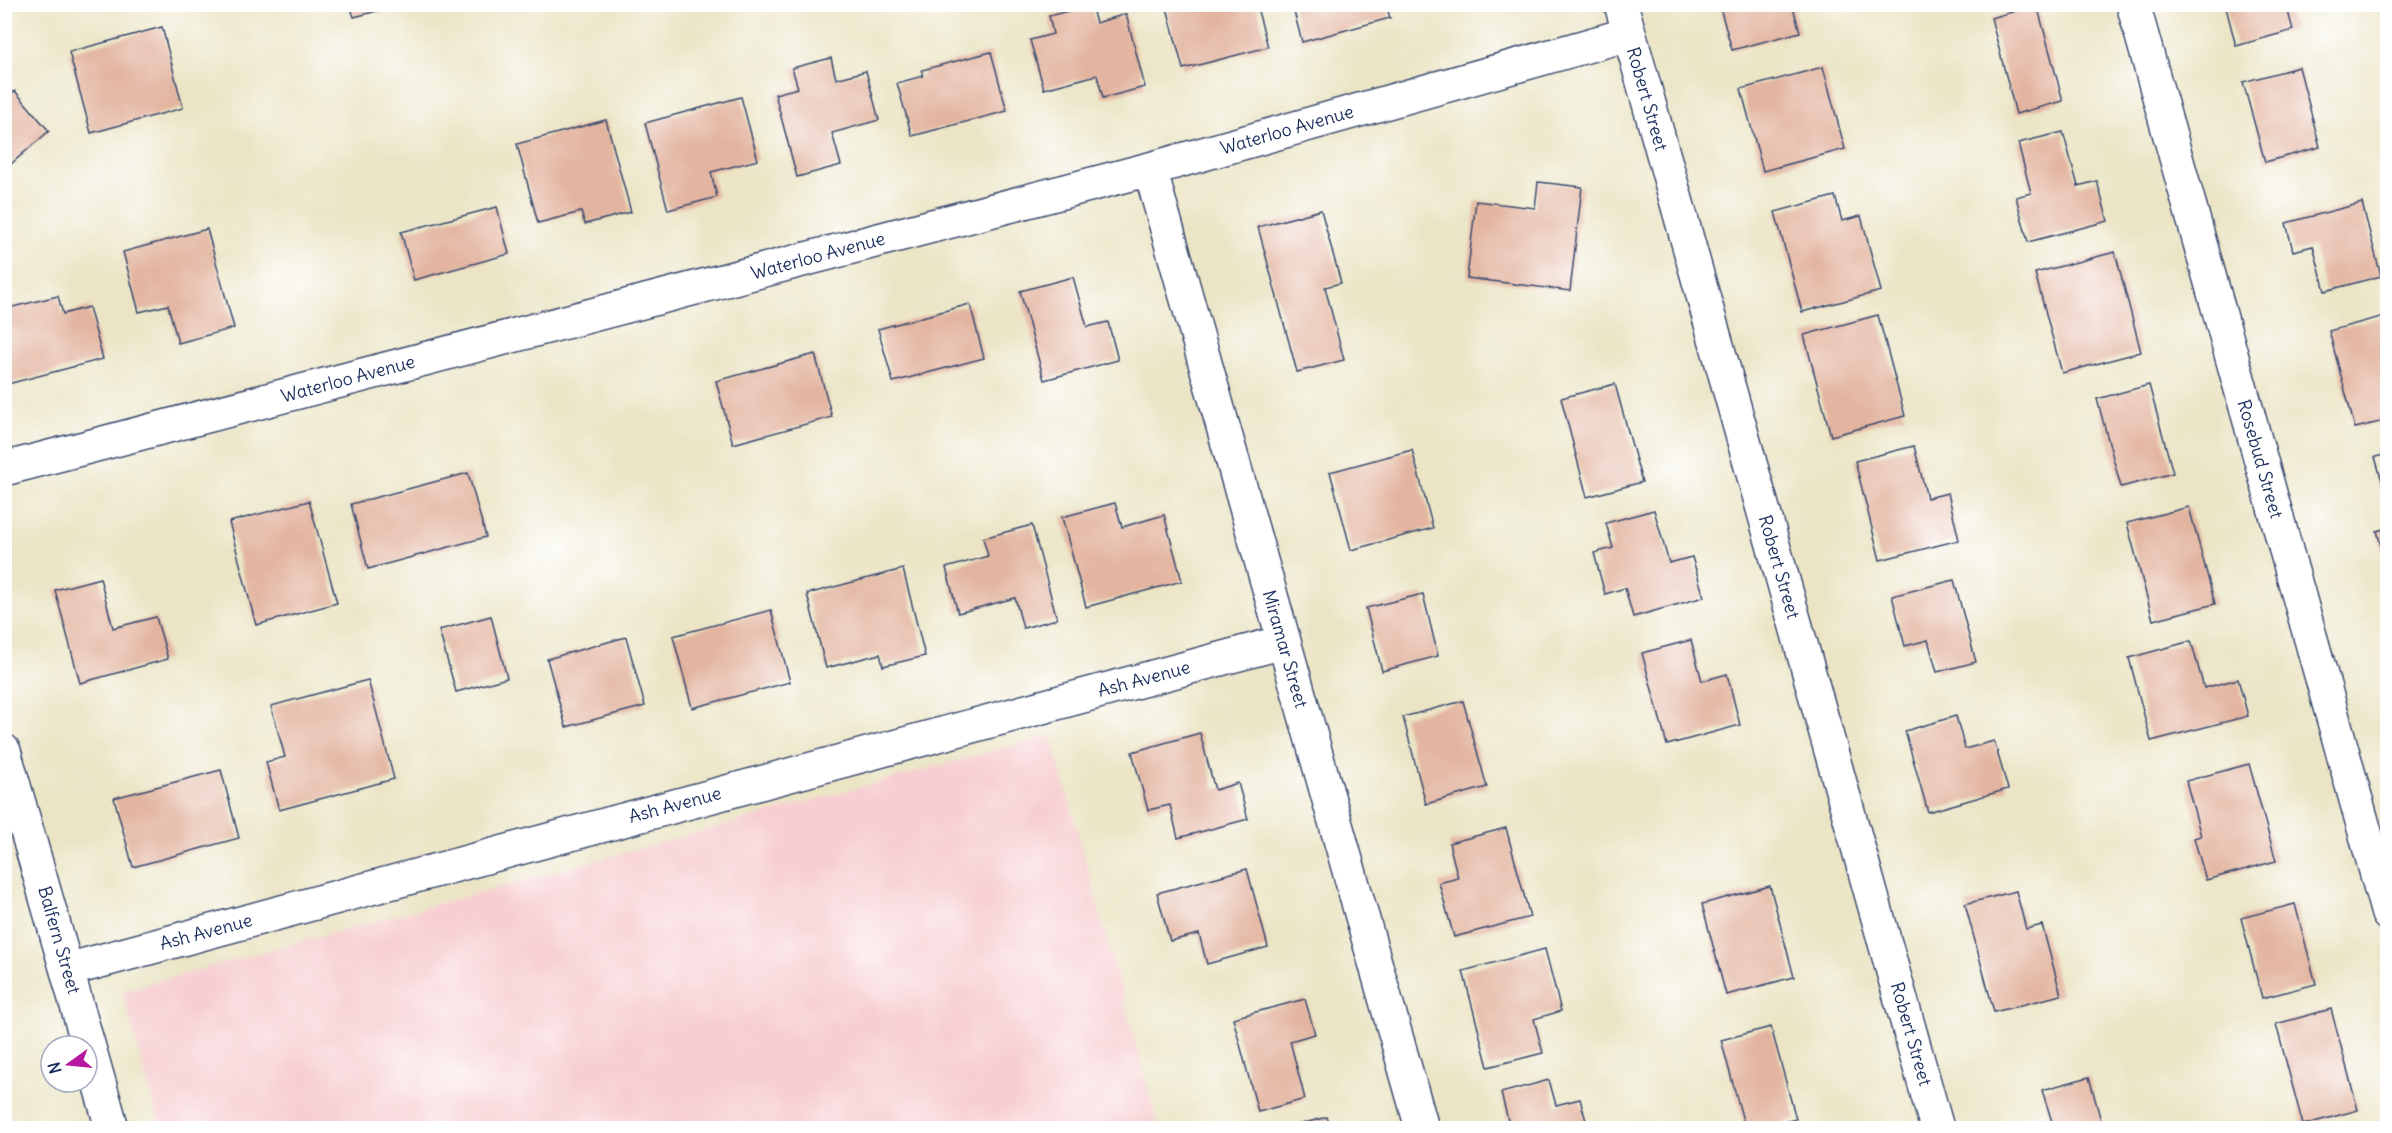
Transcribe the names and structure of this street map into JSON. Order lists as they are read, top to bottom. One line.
{"streets":{"street":["Robert Street","Waterloo Avenue","Rosebud Street","Miramar Street","Ash Avenue","Balfern Street"]},"crossings":[["Robert Street","Waterloo Avenue"],["Waterloo Avenue","Miramar Street"],["Miramar Street","Ash Avenue"],["Ash Avenue","Balfern Street"]],"north":"left"}
